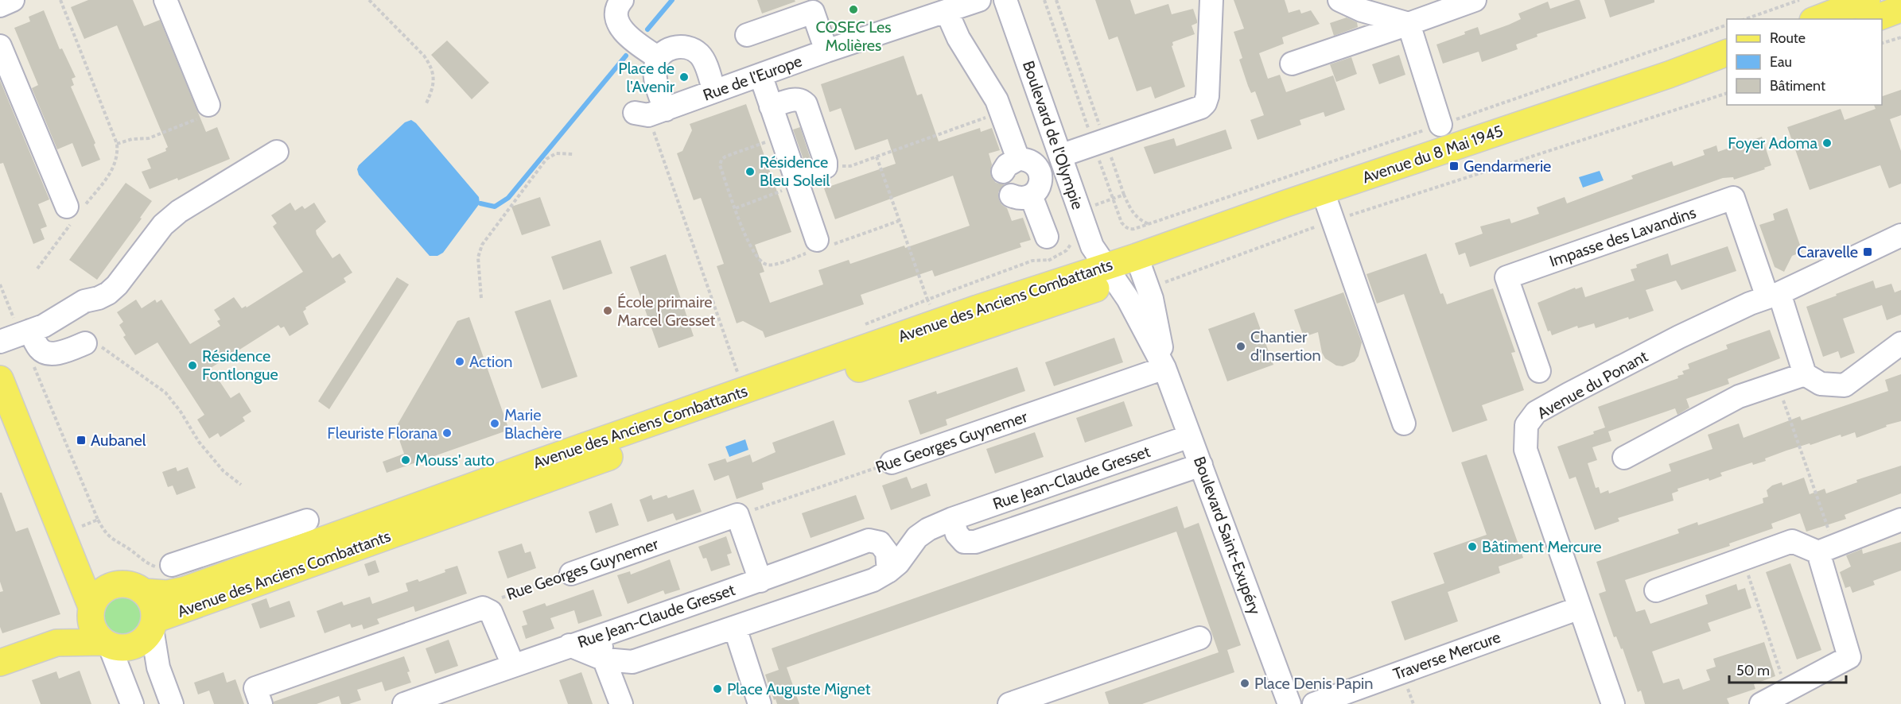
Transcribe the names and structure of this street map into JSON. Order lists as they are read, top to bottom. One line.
{"streets":{"main road":["Avenue du 8 Mai 1945","Avenue des Anciens Combattants"],"street":["Rue de l'Europe","Boulevard de l'Olympie","Impasse des Lavandins","Avenue du Ponant","Rue Georges Guynemer","Rue Jean-Claude Gresset","Boulevard Saint-Exupéry","Traverse Mercure"]},"crossings":[["Boulevard de l'Olympie","Avenue des Anciens Combattants"],["Boulevard de l'Olympie","Boulevard Saint-Exupéry"],["Avenue du 8 Mai 1945","Avenue des Anciens Combattants"],["Avenue du 8 Mai 1945","Boulevard Saint-Exupéry"],["Impasse des Lavandins","Avenue du Ponant"],["Avenue des Anciens Combattants","Boulevard Saint-Exupéry"],["Avenue du Ponant","Traverse Mercure"],["Rue Georges Guynemer","Rue Jean-Claude Gresset"],["Rue Georges Guynemer","Boulevard Saint-Exupéry"],["Rue Jean-Claude Gresset","Boulevard Saint-Exupéry"]],"places":{"other":["COSEC Les Molières","Place de l'Avenir","Foyer Adoma","Résidence Bleu Soleil","École primaire Marcel Gresset","Chantier d'Insertion","Action","Résidence Fontlongue","Marie Blachère","Fleuriste Florana","Mouss' auto","Bâtiment Mercure","Place Denis Papin","Place Auguste Mignet"],"transit":["Gendarmerie","Caravelle","Aubanel"]},"legend":["Route","Eau","Bâtiment"],"scale_bar":"50 m"}
